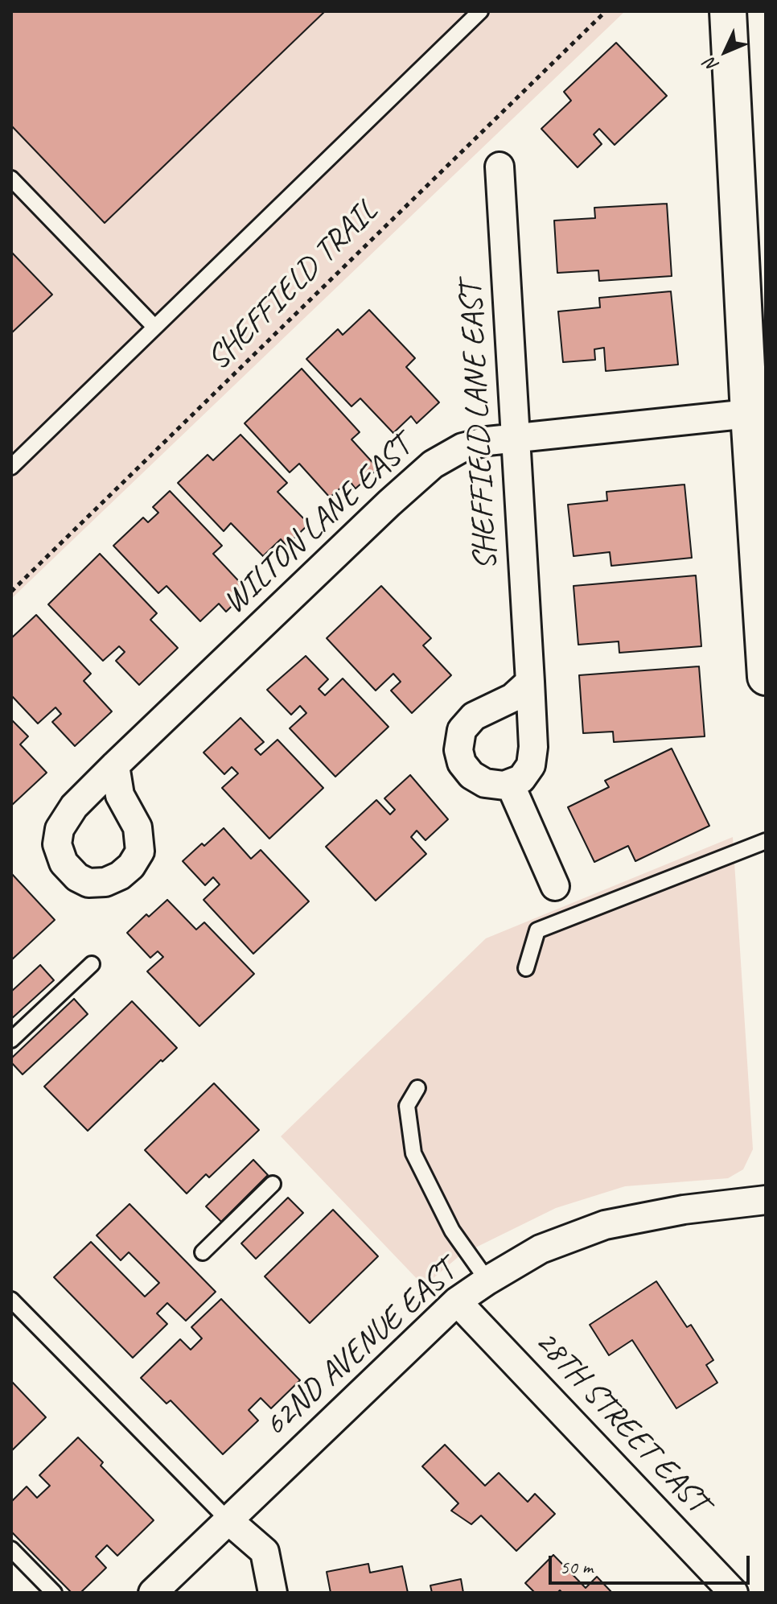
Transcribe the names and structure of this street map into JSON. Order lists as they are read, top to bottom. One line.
{"streets":{"street":["SHEFFIELD LANE EAST","WILTON LANE EAST","62ND AVENUE EAST","28TH STREET EAST"],"path":["SHEFFIELD TRAIL"]},"crossings":[["SHEFFIELD LANE EAST","WILTON LANE EAST"],["62ND AVENUE EAST","28TH STREET EAST"]],"scale_bar":"50 m","north":"bottom left"}
